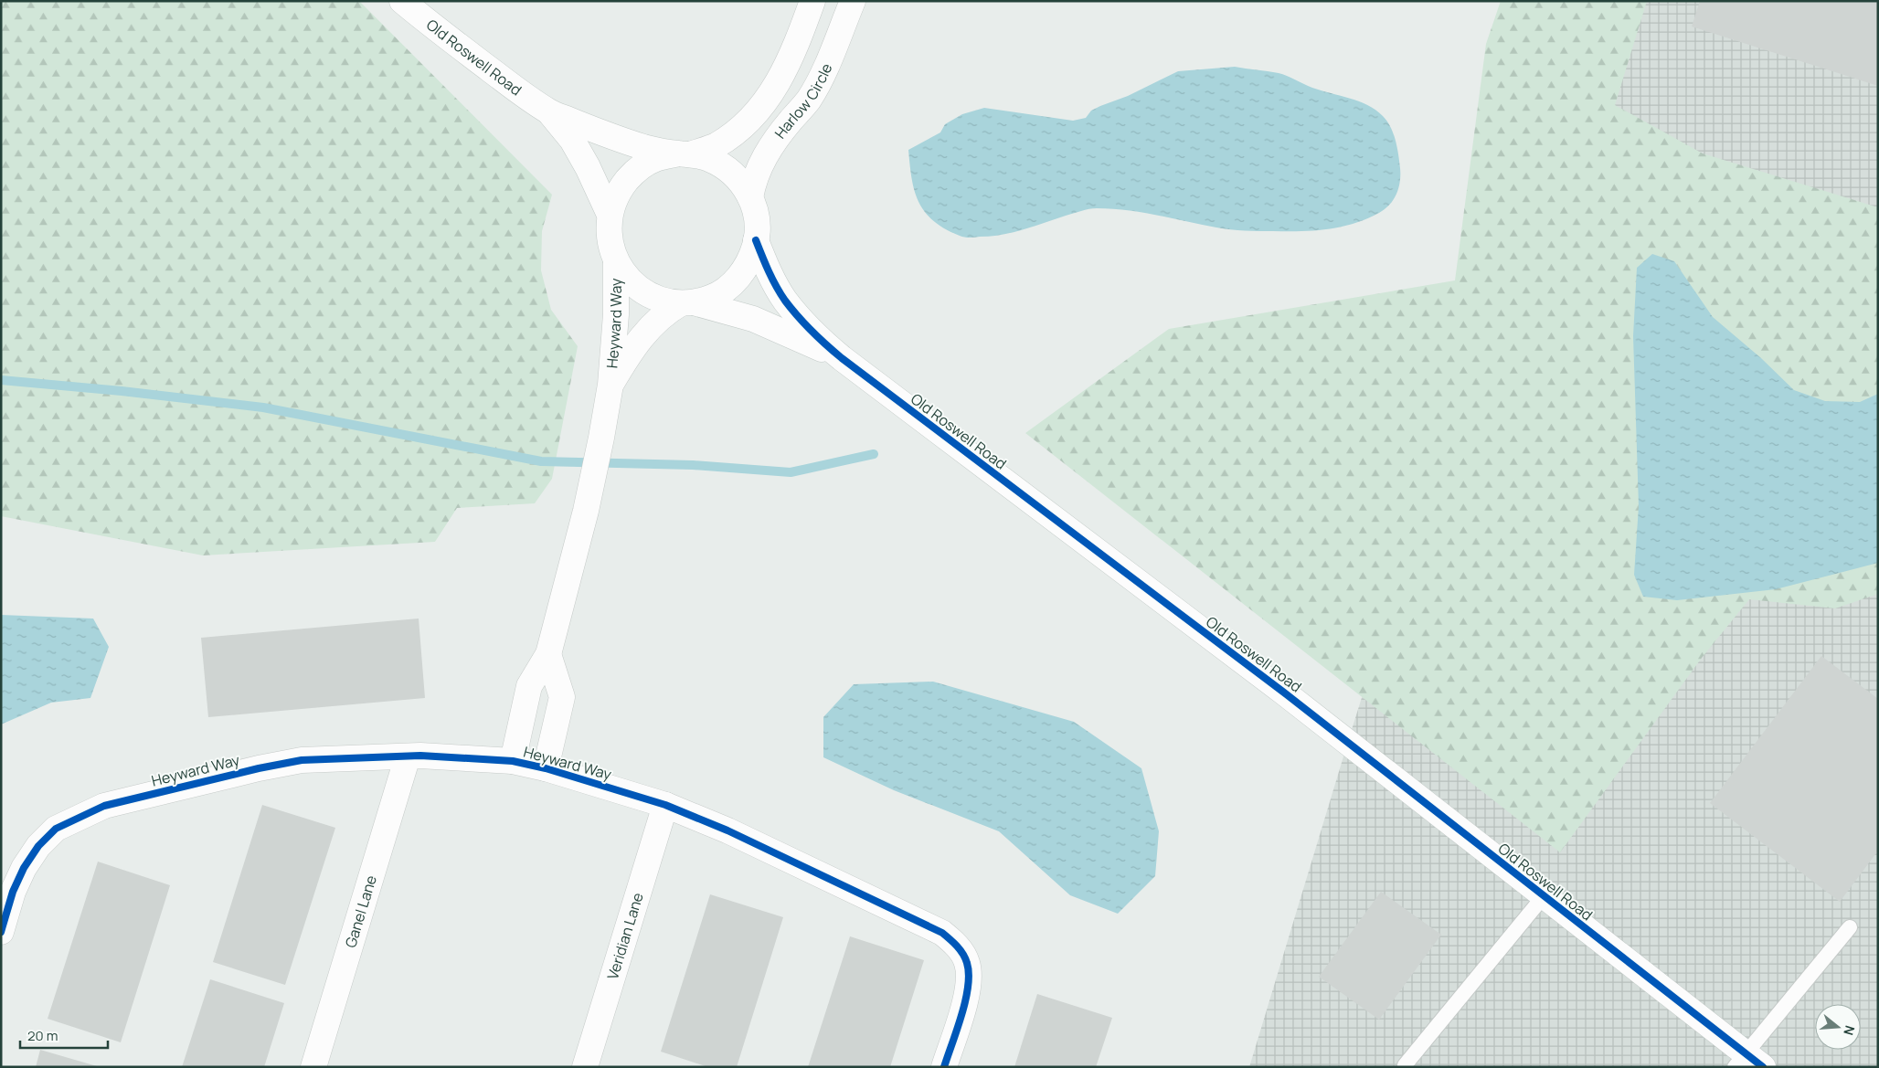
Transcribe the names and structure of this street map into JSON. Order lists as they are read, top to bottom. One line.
{"streets":{"street":["Old Roswell Road","Harlow Circle","Heyward Way","Ganel Lane","Veridian Lane"]},"crossings":[["Old Roswell Road","Harlow Circle"],["Old Roswell Road","Heyward Way"],["Harlow Circle","Heyward Way"],["Heyward Way","Ganel Lane"],["Heyward Way","Veridian Lane"]],"scale_bar":"20 m","north":"right"}
